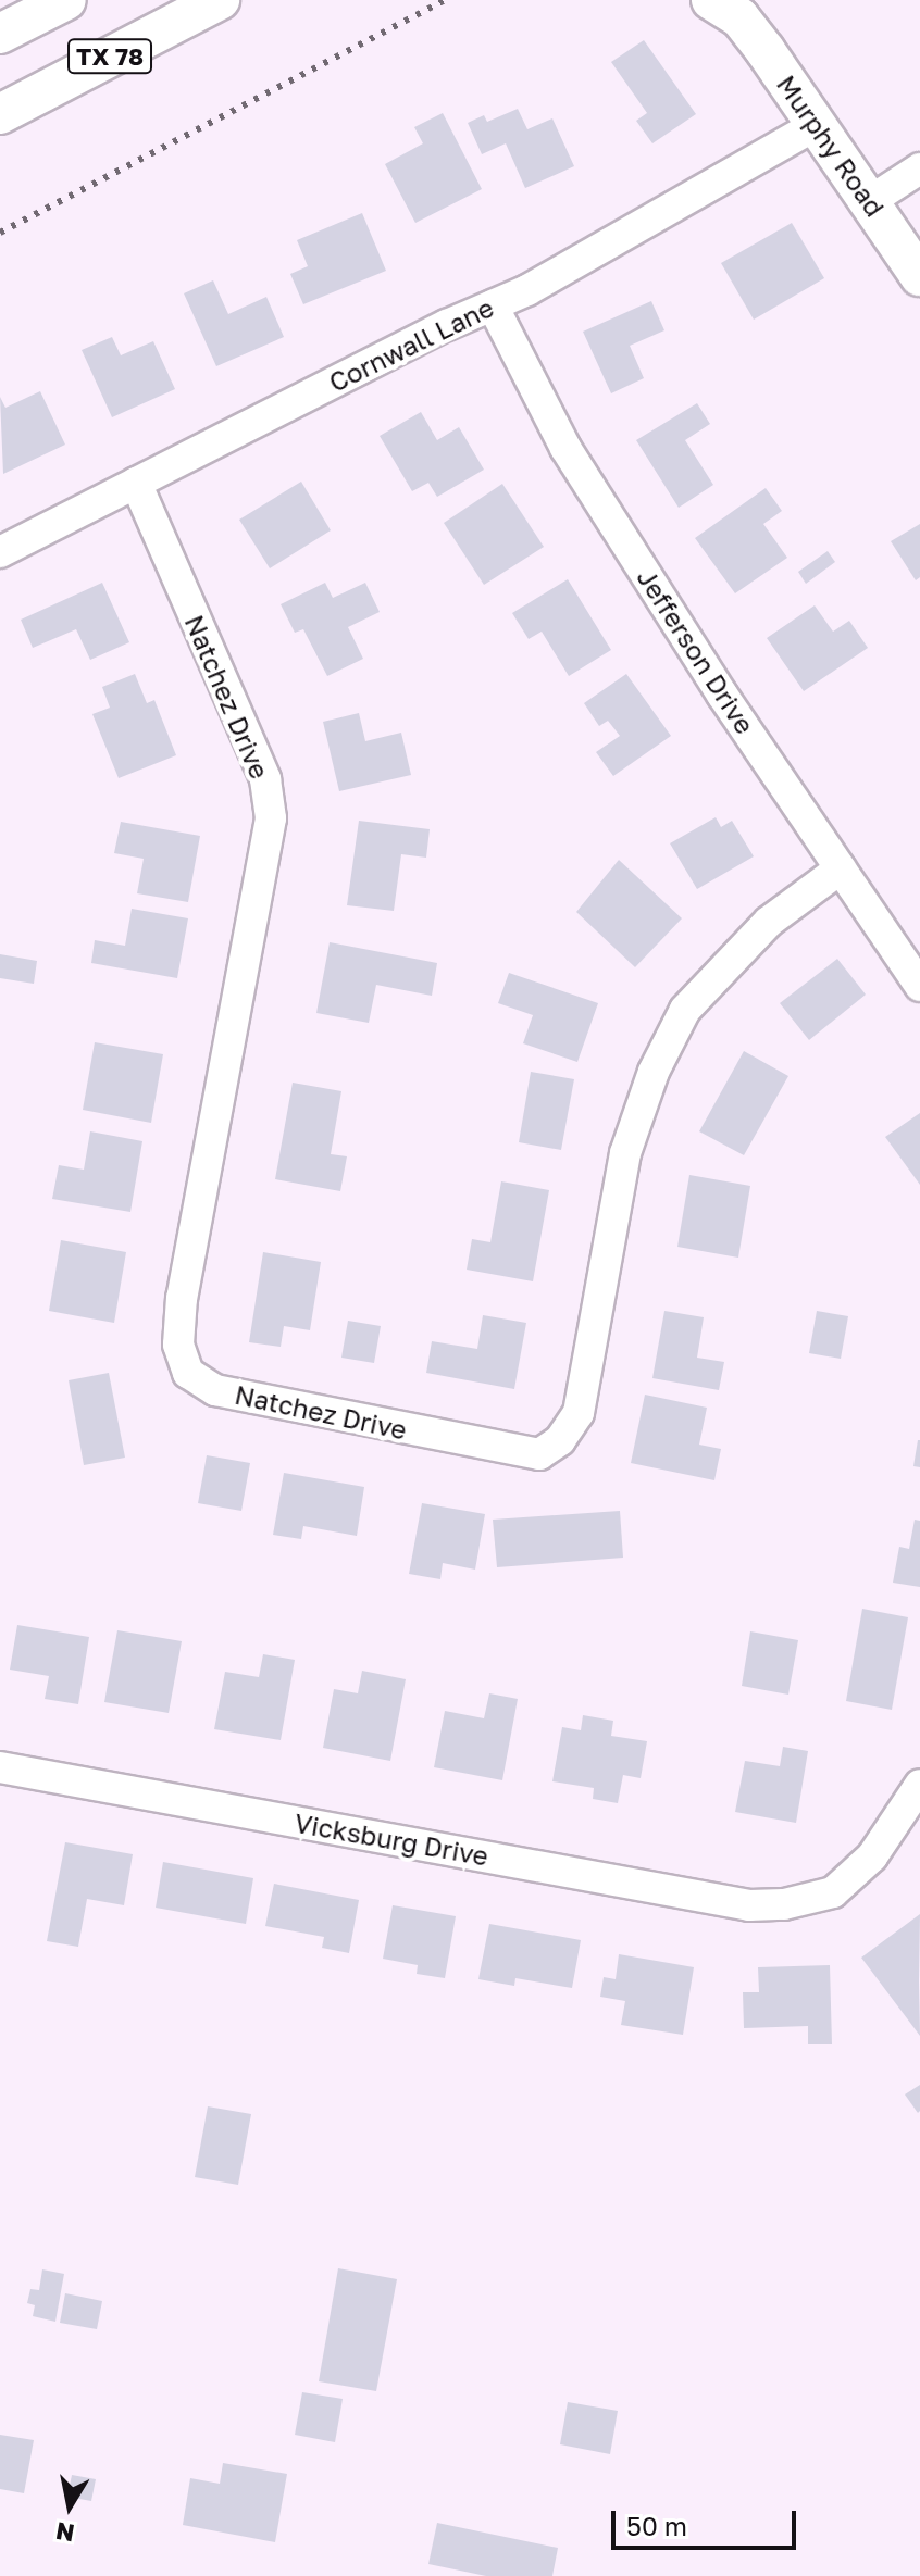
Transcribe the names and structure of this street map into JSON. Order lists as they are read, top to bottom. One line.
{"streets":{"main road":["TX 78","Murphy Road"],"street":["Cornwall Lane","Jefferson Drive","Natchez Drive","Vicksburg Drive"]},"crossings":[["Murphy Road","Cornwall Lane"],["Cornwall Lane","Jefferson Drive"],["Cornwall Lane","Natchez Drive"],["Jefferson Drive","Natchez Drive"]],"scale_bar":"50 m","north":"bottom"}
